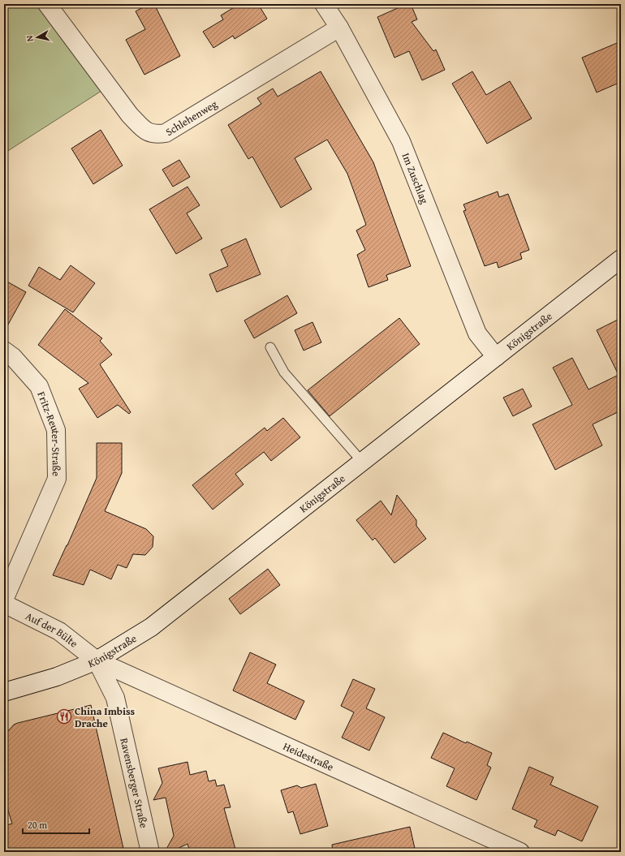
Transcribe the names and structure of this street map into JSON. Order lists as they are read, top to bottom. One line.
{"streets":{"street":["Schlehenweg","Im Zuschlag","Königstraße","Fritz-Reuter-Straße","Auf der Bülte","Heidestraße","Ravensberger Straße"]},"crossings":[["Schlehenweg","Im Zuschlag"],["Im Zuschlag","Königstraße"],["Königstraße","Auf der Bülte"],["Königstraße","Heidestraße"],["Königstraße","Ravensberger Straße"],["Auf der Bülte","Heidestraße"],["Auf der Bülte","Ravensberger Straße"],["Heidestraße","Ravensberger Straße"]],"places":{"restaurant":["China Imbiss Drache"]},"scale_bar":"20 m","north":"left"}
